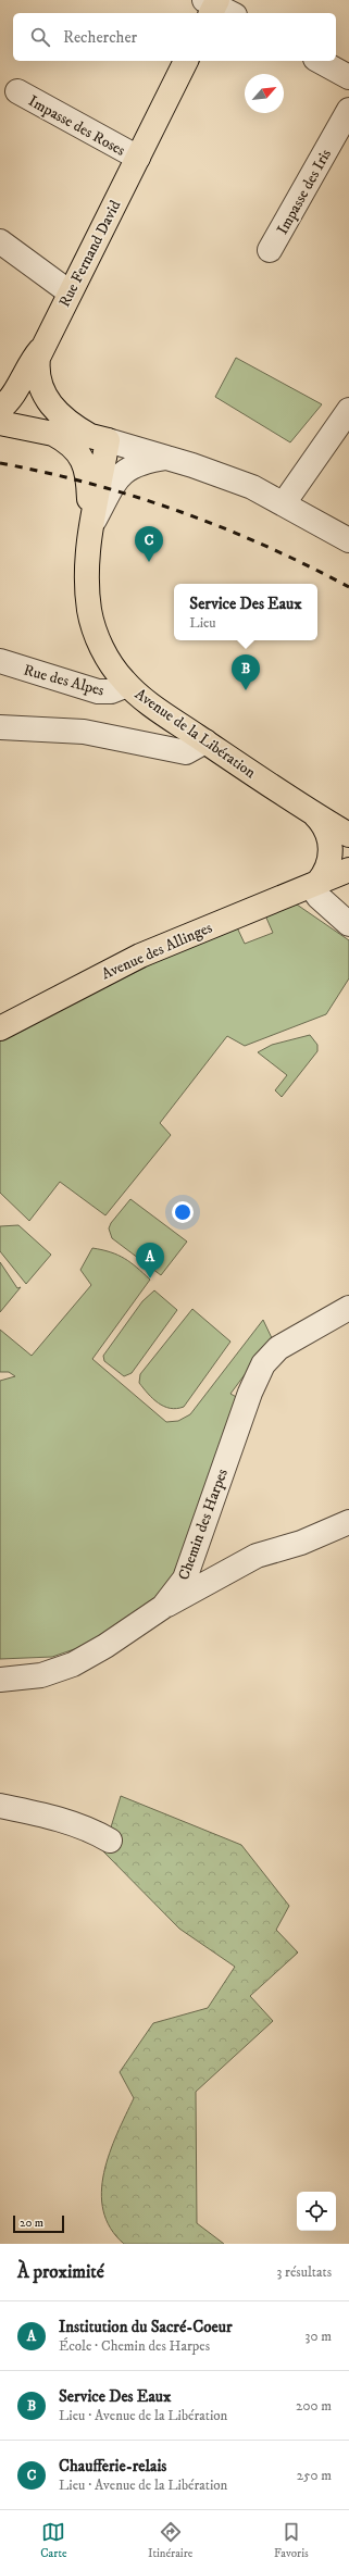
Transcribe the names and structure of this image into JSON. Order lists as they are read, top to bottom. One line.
{"streets":{"main road":["Rue Fernand David","Avenue de la Libération","Avenue des Allinges"],"street":["Impasse des Roses","Impasse des Iris","Rue des Alpes","Chemin des Harpes"]},"crossings":[["Impasse des Roses","Rue Fernand David"],["Rue Fernand David","Avenue de la Libération"],["Rue des Alpes","Avenue de la Libération"]],"scale_bar":"20 m","north":"top right","page":{"search":"Rechercher","pins":["C","B","A"],"popup":["Service Des Eaux","Lieu"],"scale":"20 m","heading":["À proximité","3 résultats"],"list":[{"mark":"A","name":"Institution du Sacré-Coeur","note":"École · Chemin des Harpes","value":"30 m"},{"mark":"B","name":"Service Des Eaux","note":"Lieu · Avenue de la Libération","value":"200 m"},{"mark":"C","name":"Chaufferie-relais","note":"Lieu · Avenue de la Libération","value":"250 m"}],"nav":["Carte","Itinéraire","Favoris"]}}
